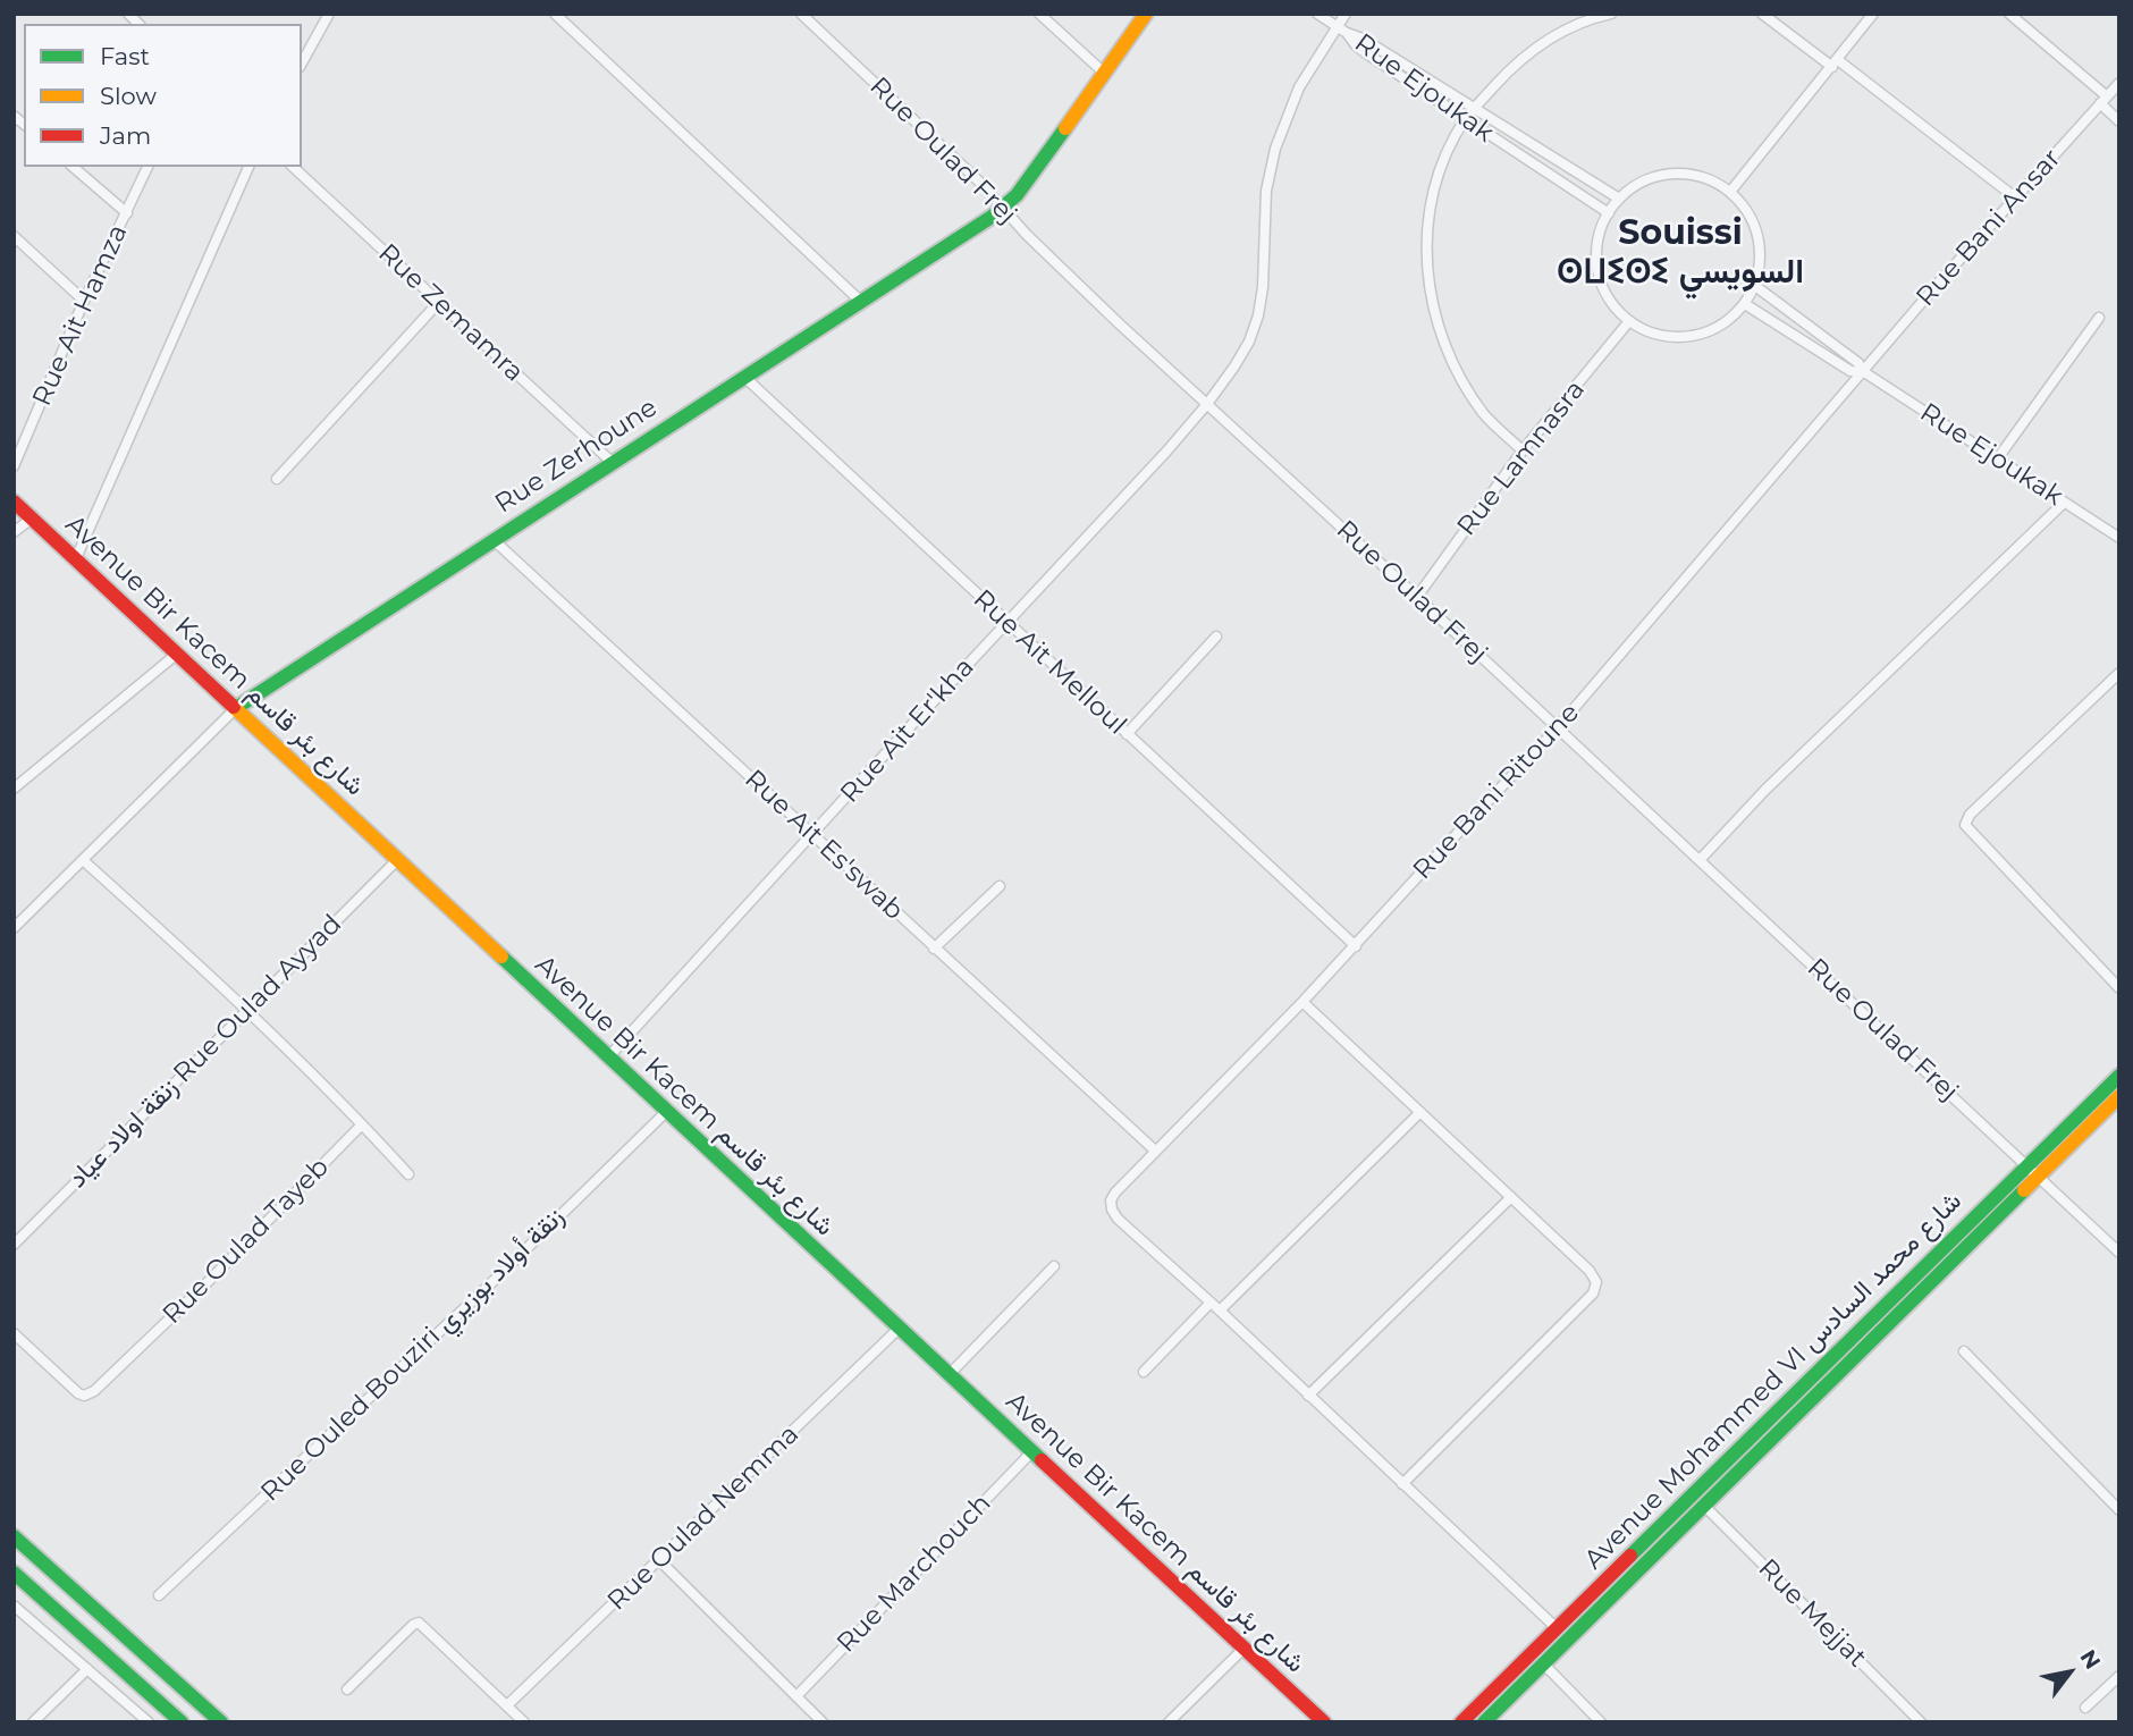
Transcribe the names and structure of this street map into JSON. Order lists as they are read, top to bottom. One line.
{"streets":{"main road":["Rue Zerhoune","Avenue Bir Kacem شارع بئر قاسم","Avenue Mohammed VI شارع محمد السادس"],"street":["Rue Ejoukak","Rue Oulad Frej","Rue Bani Ansar","Rue Zemamra","Rue Ait Hamza","Rue Lamnasra","Rue Ait Melloul","Rue Ait Er'kha","Rue Bani Ritoune","Rue Ait Es'swab","زنقة اولاد عياد Rue Oulad Ayyad","Rue Oulad Tayeb","Rue Ouled Bouziri زنقة أولاد بوزيري","Rue Oulad Nemma","Rue Marchouch","Rue Mejjat"]},"crossings":[["Rue Ejoukak","Rue Bani Ansar"],["Rue Ejoukak","Rue Lamnasra"],["Rue Ejoukak","Rue Ait Er'kha"],["Rue Ejoukak","Rue Bani Ritoune"],["Rue Oulad Frej","Rue Zerhoune"],["Rue Oulad Frej","Rue Lamnasra"],["Rue Oulad Frej","Rue Ait Er'kha"],["Rue Oulad Frej","Rue Bani Ritoune"],["Rue Oulad Frej","Avenue Mohammed VI شارع محمد السادس"],["Rue Bani Ansar","Rue Bani Ritoune"],["Rue Zemamra","Rue Zerhoune"],["Rue Zerhoune","Avenue Bir Kacem شارع بئر قاسم"],["Rue Zerhoune","Rue Ait Melloul"],["Rue Zerhoune","Rue Ait Es'swab"],["Avenue Bir Kacem شارع بئر قاسم","Rue Ait Er'kha"],["Avenue Bir Kacem شارع بئر قاسم","زنقة اولاد عياد Rue Oulad Ayyad"],["Avenue Bir Kacem شارع بئر قاسم","Rue Ouled Bouziri زنقة أولاد بوزيري"],["Avenue Bir Kacem شارع بئر قاسم","Rue Oulad Nemma"],["Avenue Bir Kacem شارع بئر قاسم","Rue Marchouch"],["Rue Ait Melloul","Rue Ait Er'kha"],["Rue Ait Melloul","Rue Bani Ritoune"],["Rue Ait Er'kha","Rue Ait Es'swab"],["Rue Bani Ritoune","Rue Ait Es'swab"],["Avenue Mohammed VI شارع محمد السادس","Rue Mejjat"]],"districts":["Souissi ⵙⵡⵉⵙⵉ السويسي"],"legend":["Fast","Slow","Jam"],"north":"top right"}
